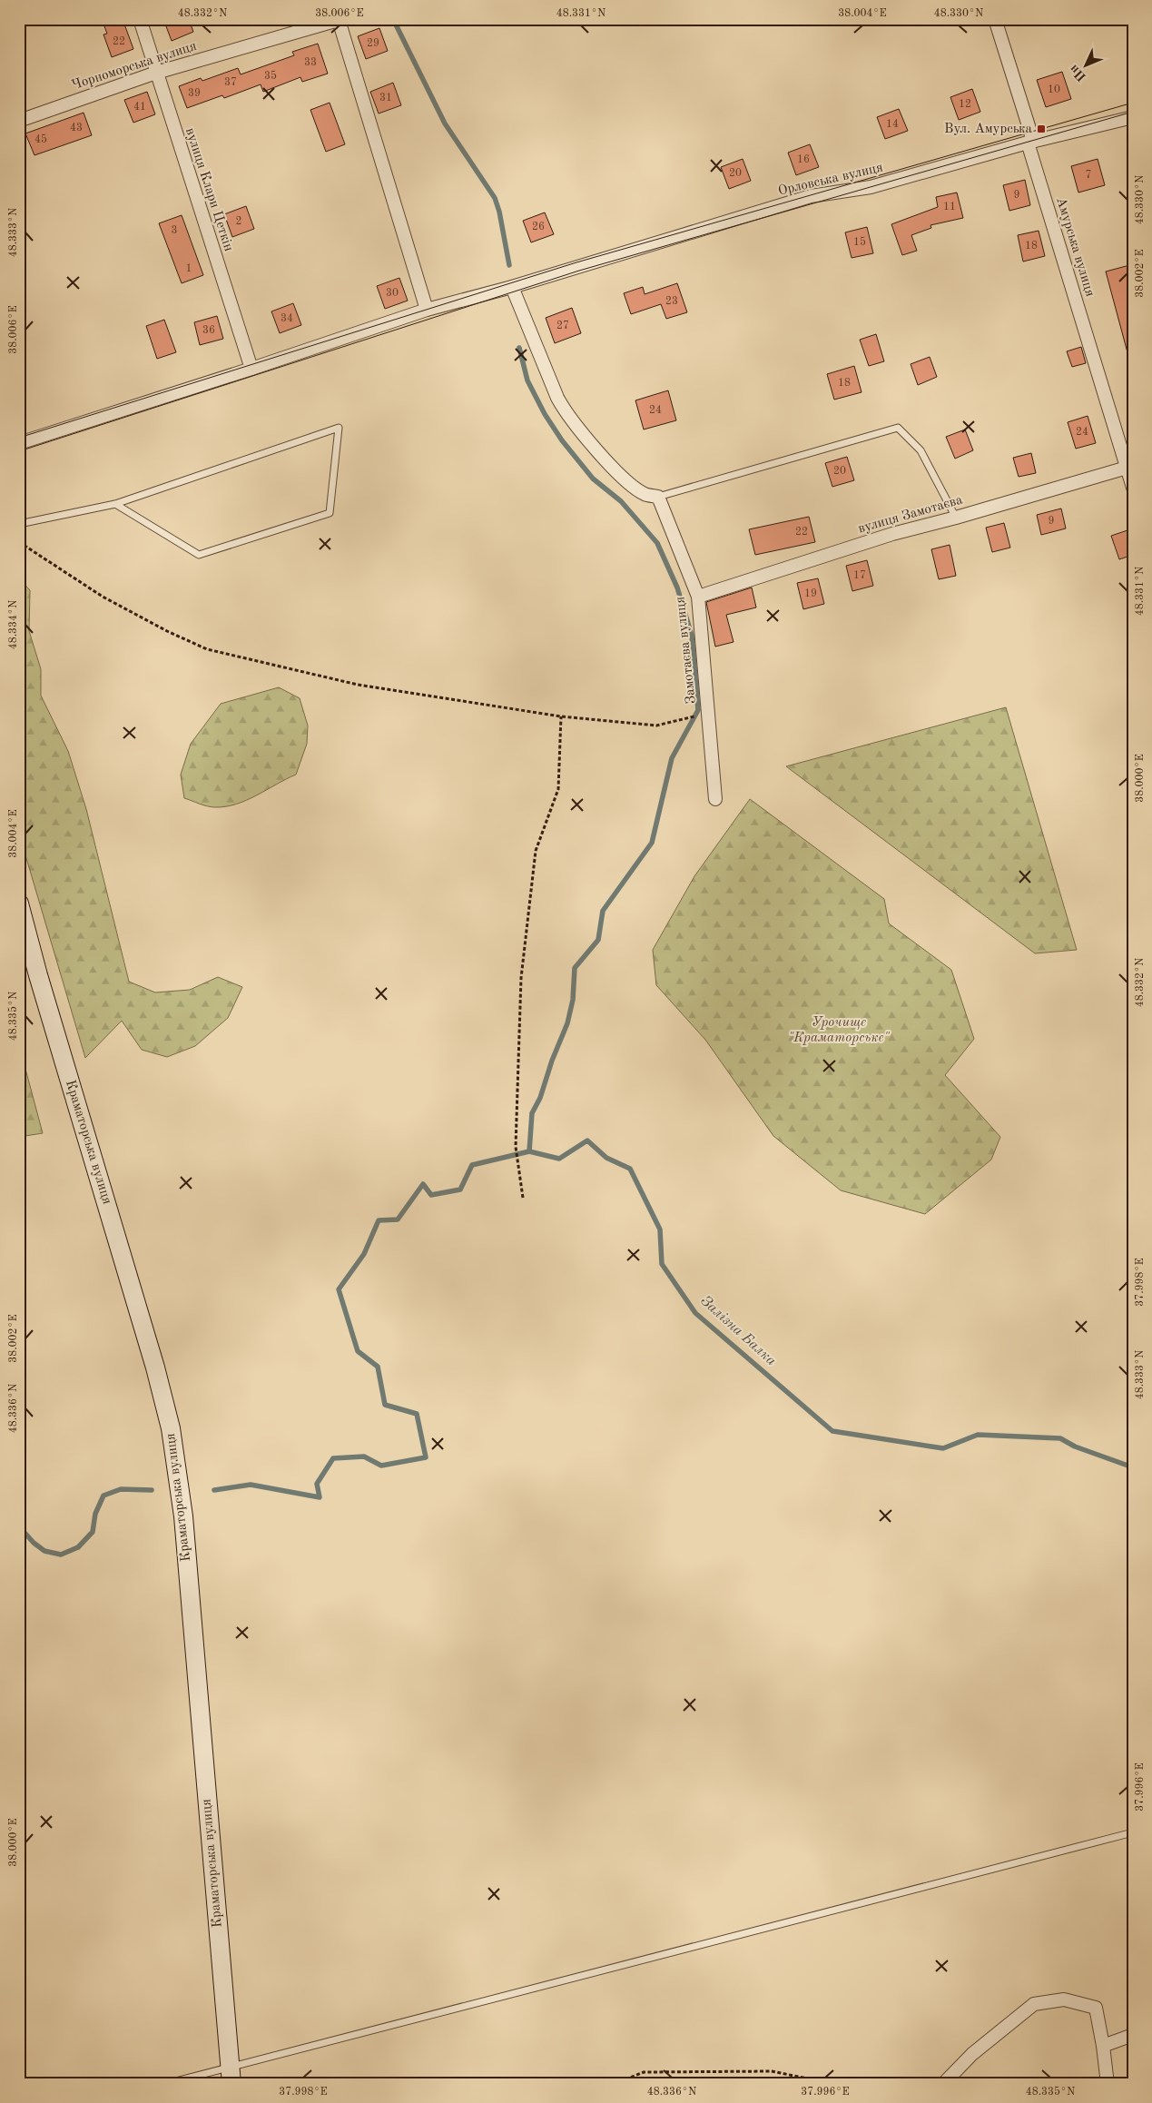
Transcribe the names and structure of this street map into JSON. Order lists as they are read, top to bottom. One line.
{"streets":{"street":["Чорноморська вулиця","Орловська вулиця","вулиця Клари Цеткін","Амурська вулиця","вулиця Замотаєва","Замотаєва вулиця","Краматорська вулиця"]},"crossings":[["Чорноморська вулиця","Орловська вулиця"],["Чорноморська вулиця","вулиця Клари Цеткін"],["Орловська вулиця","вулиця Клари Цеткін"],["Орловська вулиця","Амурська вулиця"],["Амурська вулиця","вулиця Замотаєва"],["вулиця Замотаєва","Замотаєва вулиця"]],"water":["Залізна Балка"],"parks":["Урочище \"Краматорське\""],"places":{"transit":["Вул. Амурська"]},"house_numbers":["22","29","33","35","37","10","39","31","12","41","14","43","45","16","20","7","9","11","2","26","3","15","18","1","30","23","34","27","36","18","24","24","20","9","22","17","19"],"north":"bottom left","coordinates":["48.332°N","38.006°E","48.331°N","38.004°E","48.330°N","48.333°N","38.002°E","48.334°N","38.000°E","48.335°N","37.998°E","48.336°N","37.996°E"]}
